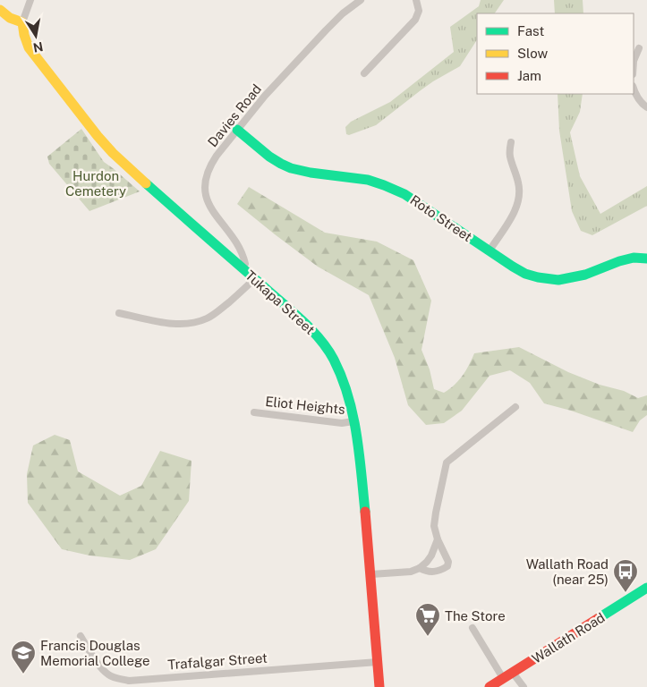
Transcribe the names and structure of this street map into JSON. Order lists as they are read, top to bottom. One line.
{"streets":{"street":["Davies Road","Roto Street","Tukapa Street","Eliot Heights","Wallath Road","Trafalgar Street"]},"crossings":[["Davies Road","Roto Street"],["Davies Road","Tukapa Street"],["Tukapa Street","Eliot Heights"],["Tukapa Street","Trafalgar Street"]],"parks":["Hurdon Cemetery"],"places":{"bus stop":["Wallath Road (near 25)"],"supermarket":["The Store"],"school or university":["Francis Douglas Memorial College"]},"legend":["Fast","Slow","Jam"],"north":"bottom"}
